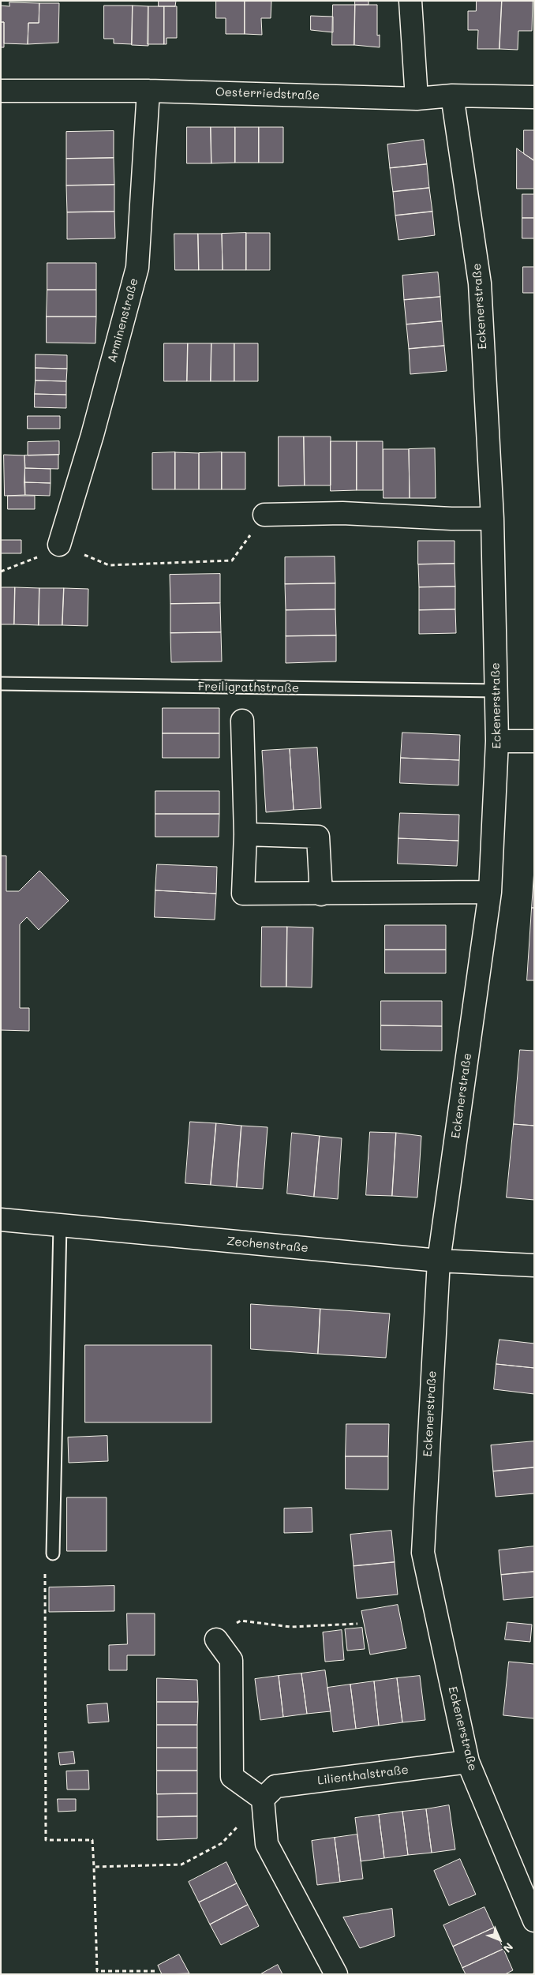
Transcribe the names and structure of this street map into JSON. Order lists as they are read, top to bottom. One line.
{"streets":{"street":["Oesterriedstraße","Eckenerstraße","Arminenstraße","Zechenstraße","Lilienthalstraße"],"lane":["Freiligrathstraße"]},"crossings":[["Oesterriedstraße","Eckenerstraße"],["Oesterriedstraße","Arminenstraße"],["Eckenerstraße","Freiligrathstraße"],["Eckenerstraße","Zechenstraße"],["Eckenerstraße","Lilienthalstraße"]],"north":"bottom right"}
